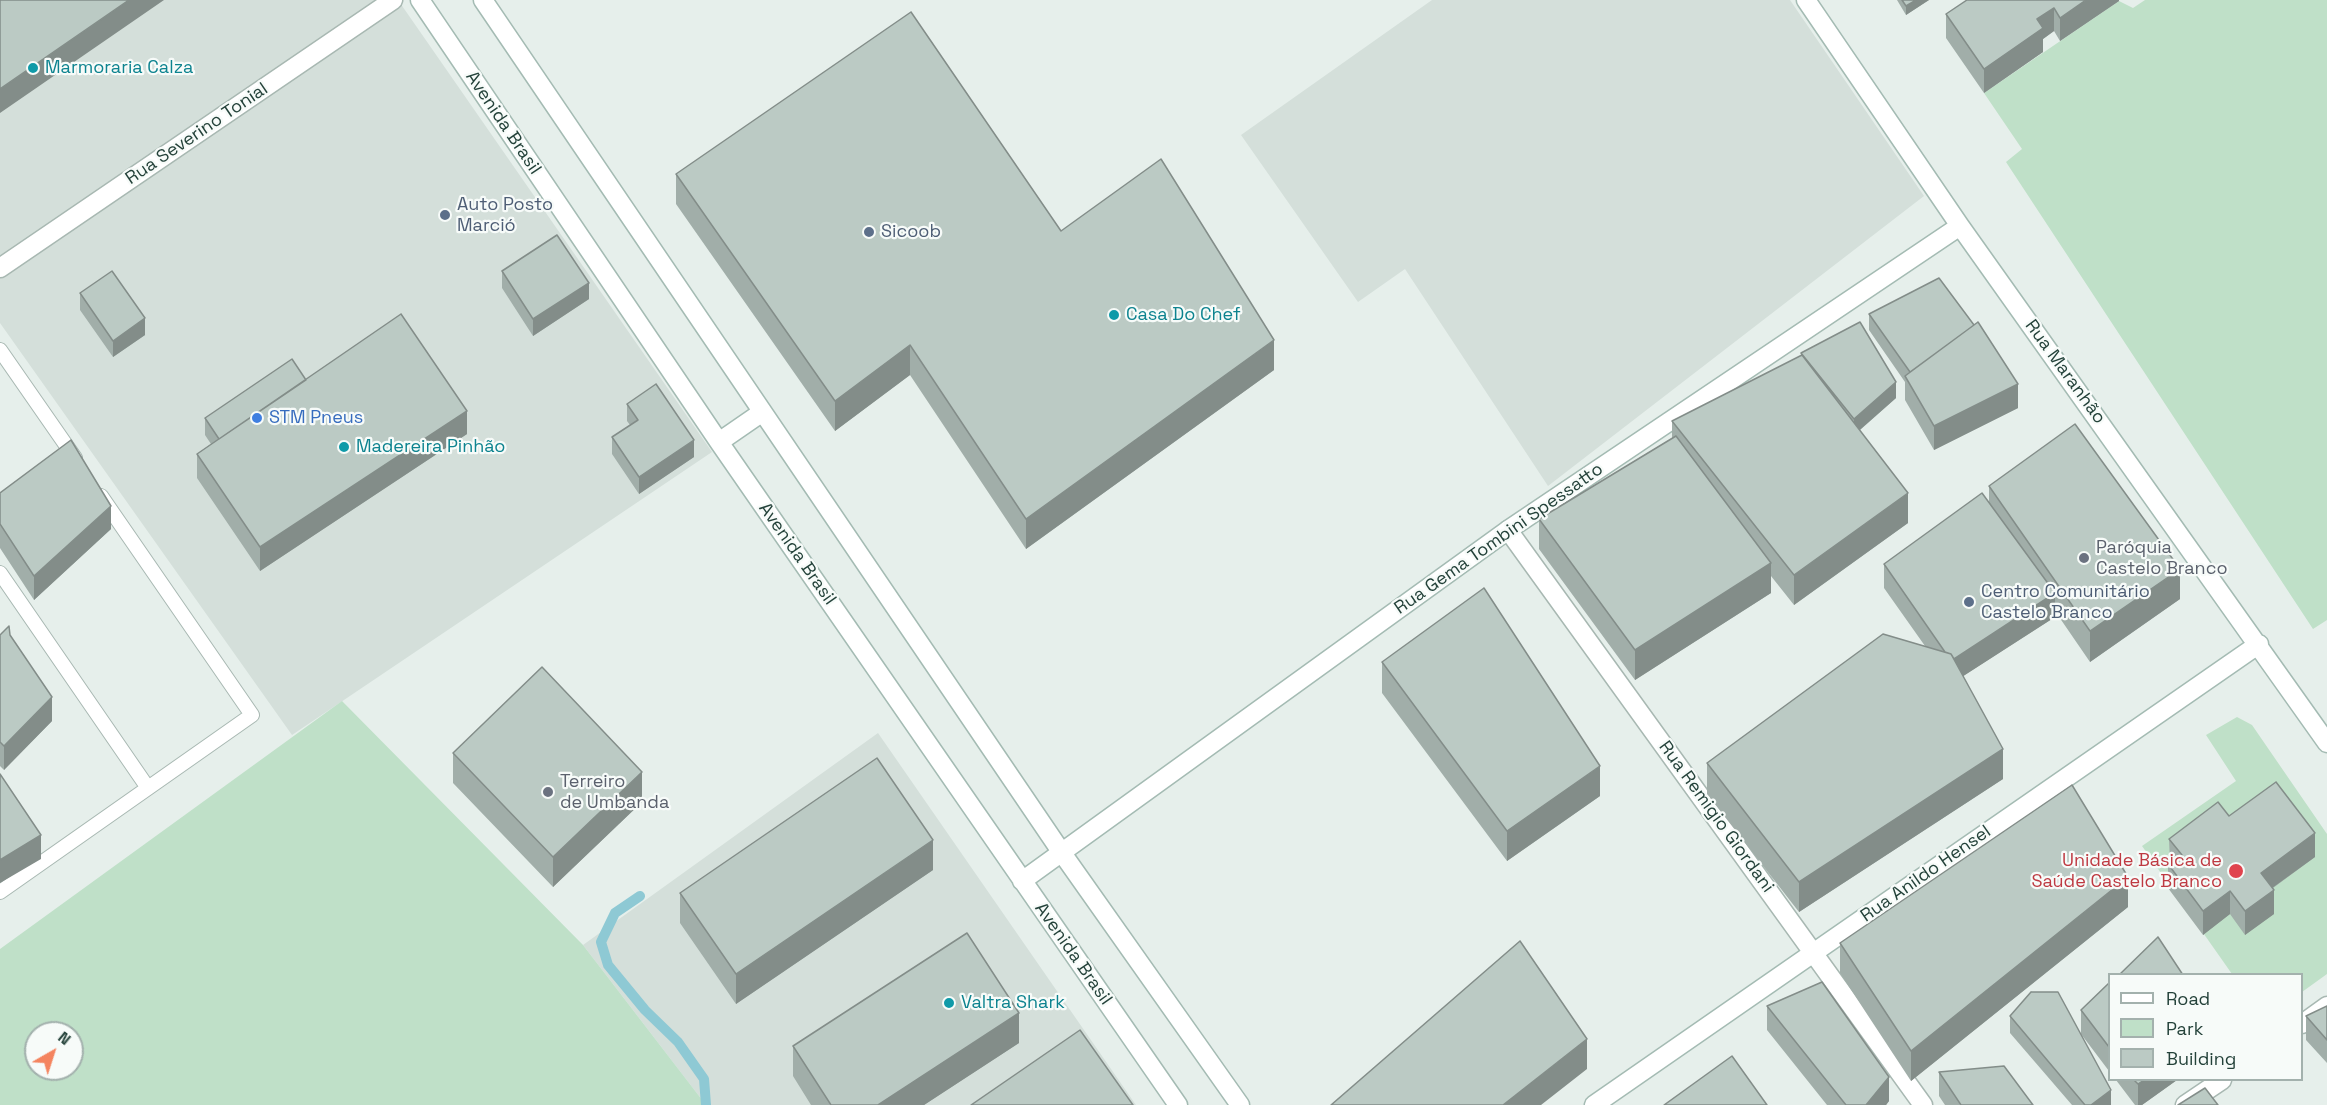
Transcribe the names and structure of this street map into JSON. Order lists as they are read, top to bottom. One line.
{"streets":{"street":["Avenida Brasil","Rua Severino Tonial","Rua Maranhão","Rua Gema Tombini Spessatto","Rua Remigio Giordani","Rua Anildo Hensel"]},"crossings":[["Avenida Brasil","Rua Gema Tombini Spessatto"],["Rua Maranhão","Rua Gema Tombini Spessatto"],["Rua Maranhão","Rua Anildo Hensel"],["Rua Gema Tombini Spessatto","Rua Remigio Giordani"],["Rua Remigio Giordani","Rua Anildo Hensel"]],"places":["Marmoraria Calza","Auto Posto Marció","Sicoob","Casa Do Chef","STM Pneus","Madereira Pinhão","Paróquia Castelo Branco","Centro Comunitário Castelo Branco","Terreiro de Umbanda","Unidade Básica de Saúde Castelo Branco","Valtra Shark"],"legend":["Road","Park","Building"],"north":"top right"}
